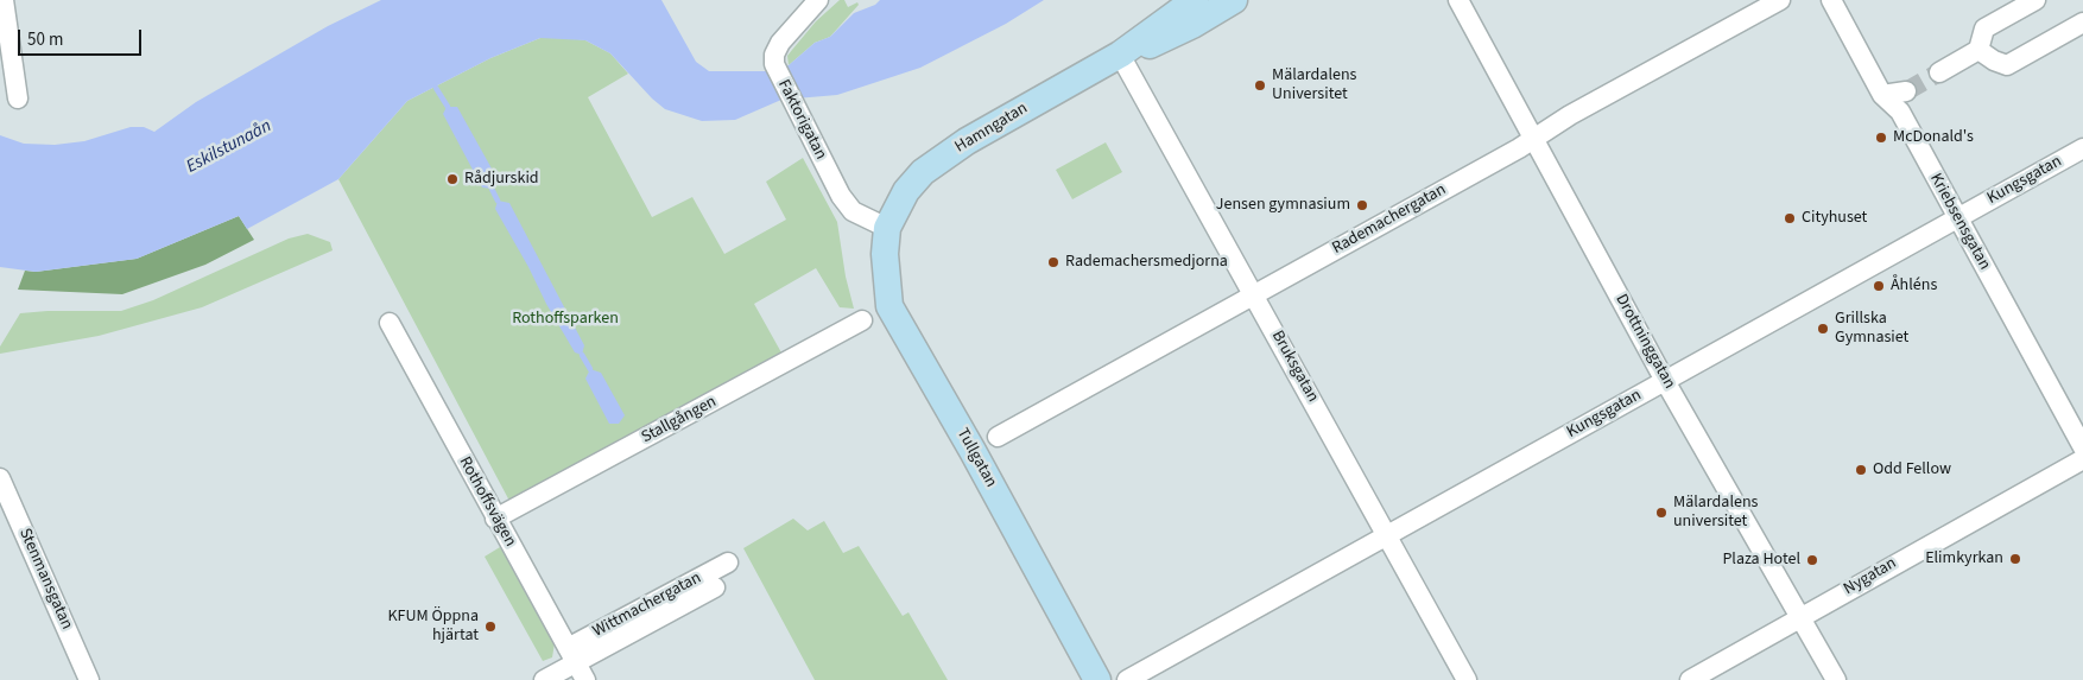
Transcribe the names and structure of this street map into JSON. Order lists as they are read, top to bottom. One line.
{"streets":{"street":["Faktorigatan","Hamngatan","Kungsgatan","Rademachergatan","Kriebsensgatan","Drottninggatan","Bruksgatan","Stallgången","Tullgatan","Rothoffsvägen","Nygatan","Stenmansgatan","Wittmachergatan"]},"crossings":[["Faktorigatan","Hamngatan"],["Faktorigatan","Tullgatan"],["Hamngatan","Bruksgatan"],["Hamngatan","Tullgatan"],["Kungsgatan","Kriebsensgatan"],["Kungsgatan","Drottninggatan"],["Kungsgatan","Bruksgatan"],["Rademachergatan","Drottninggatan"],["Rademachergatan","Bruksgatan"],["Drottninggatan","Nygatan"],["Stallgången","Rothoffsvägen"],["Rothoffsvägen","Wittmachergatan"]],"water":["Eskilstunaån"],"parks":["Rothoffsparken"],"places":["Mälardalens Universitet","McDonald's","Rådjurskid","Jensen gymnasium","Cityhuset","Rademachersmedjorna","Åhléns","Grillska Gymnasiet","Odd Fellow","Mälardalens universitet","Elimkyrkan","Plaza Hotel","KFUM Öppna hjärtat"],"scale_bar":"50 m"}
